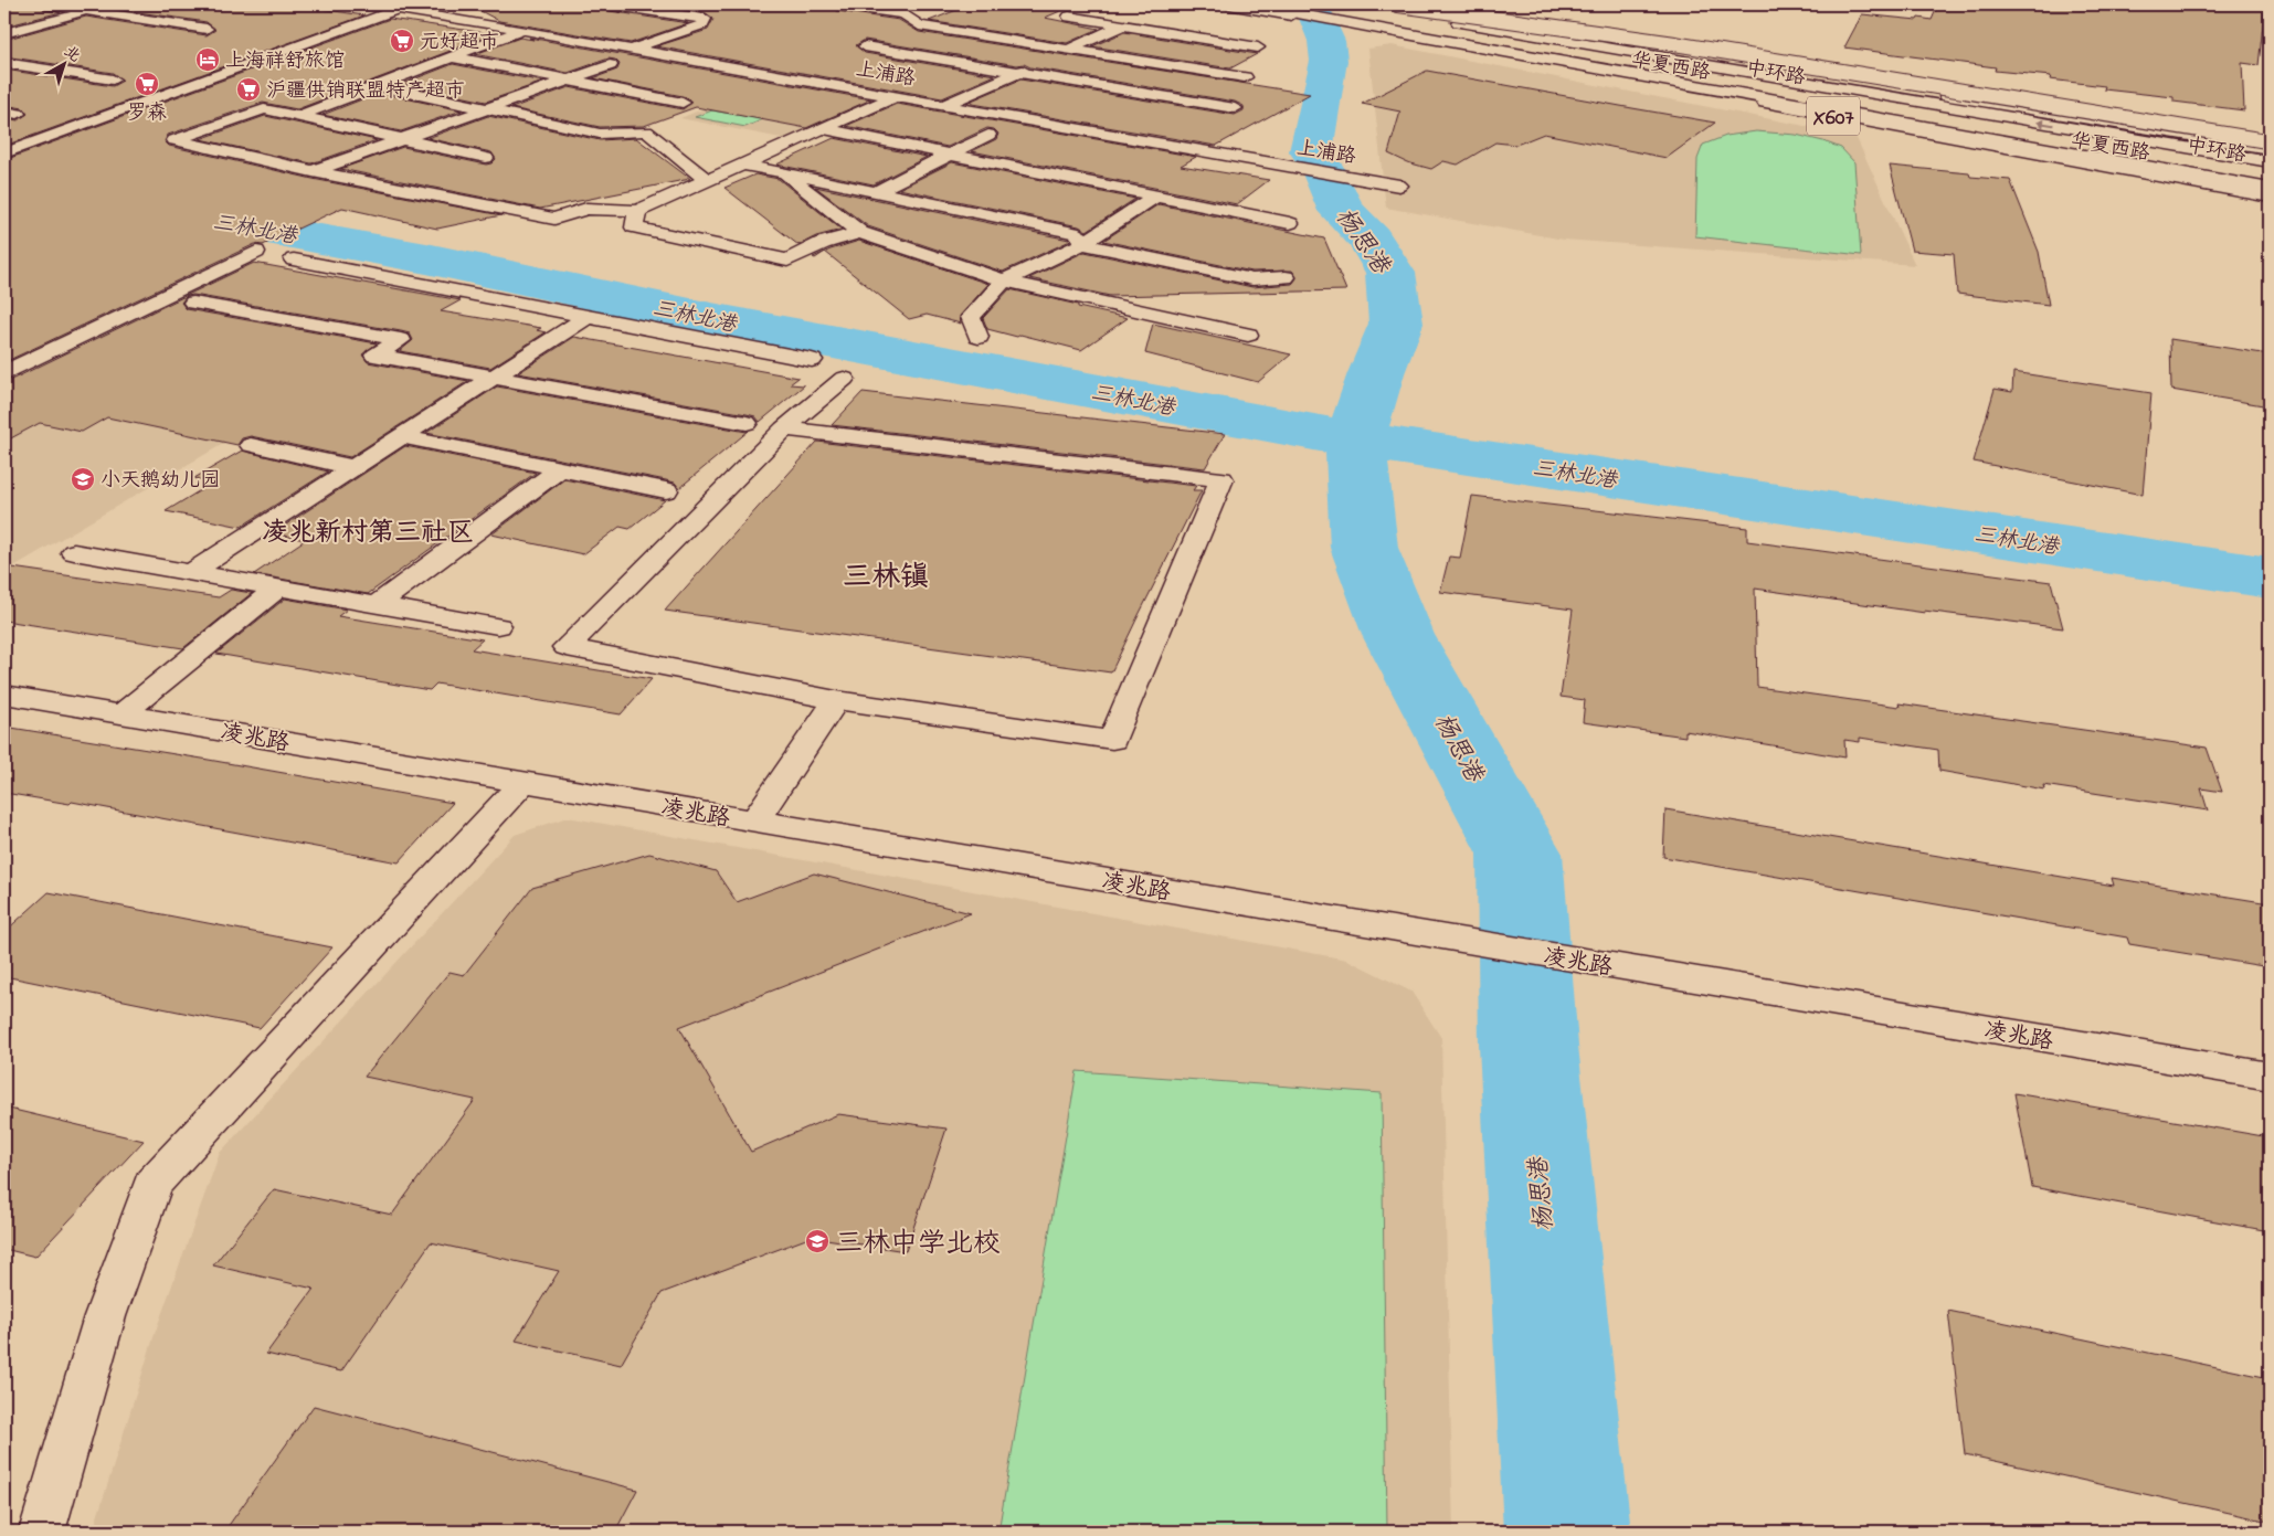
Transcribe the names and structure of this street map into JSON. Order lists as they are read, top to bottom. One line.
{"streets":{"main road":["华夏西路","中环路","上浦路","X607","凌兆路"]},"crossings":[["华夏西路","中环路"]],"districts":["凌兆新村第三社区","三林镇"],"water":["三林北港","杨思港"],"places":{"supermarket":["元好超市","罗森","沪疆供销联盟特产超市"],"hotel":["上海祥舒旅馆"],"school or university":["小天鹅幼儿园","三林中学北校"]},"north":"top right"}
